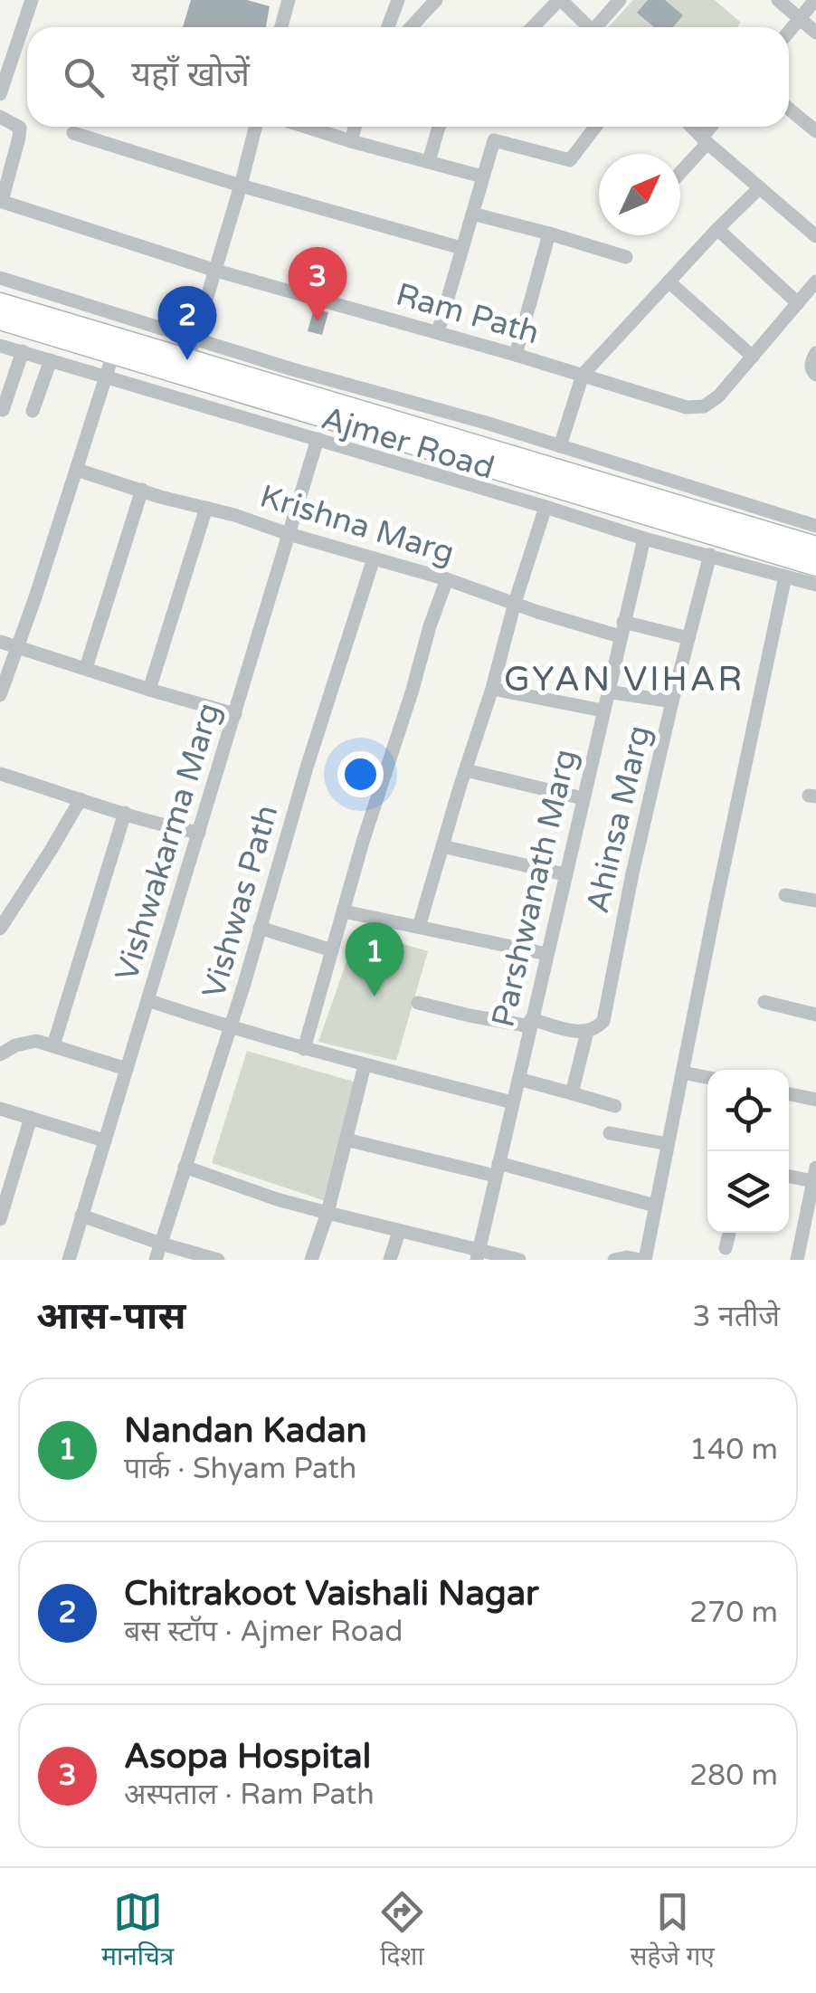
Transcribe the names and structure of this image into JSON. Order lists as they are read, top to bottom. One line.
{"streets":{"highway":["Ajmer Road"],"street":["Ram Path","Krishna Marg","Ahinsa Marg","Vishwakarma Marg","Parshwanath Marg","Vishwas Path"]},"crossings":[["Krishna Marg","Ahinsa Marg"],["Krishna Marg","Vishwakarma Marg"],["Krishna Marg","Parshwanath Marg"],["Krishna Marg","Vishwas Path"]],"districts":["GYAN VIHAR"],"north":"top right","page":{"search":"यहाँ खोजें","pins":["3","2","1"],"heading":["आस-पास","3 नतीजे"],"list":[{"mark":"1","name":"Nandan Kadan","note":"पार्क · Shyam Path","value":"140 m"},{"mark":"2","name":"Chitrakoot Vaishali Nagar","note":"बस स्टॉप · Ajmer Road","value":"270 m"},{"mark":"3","name":"Asopa Hospital","note":"अस्पताल · Ram Path","value":"280 m"}],"nav":["मानचित्र","दिशा","सहेजे गए"]}}
